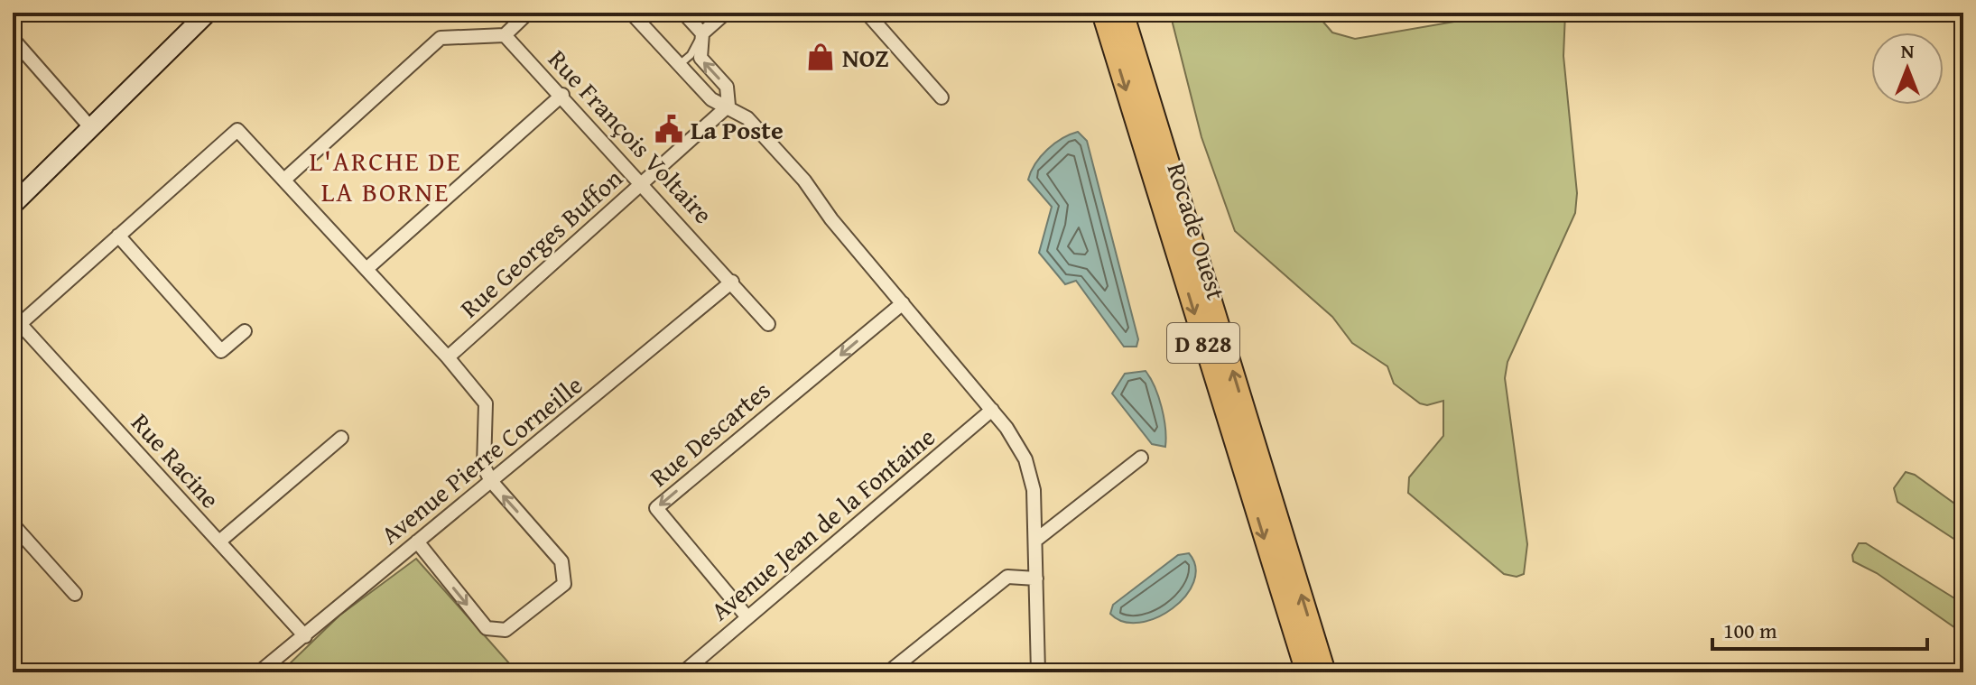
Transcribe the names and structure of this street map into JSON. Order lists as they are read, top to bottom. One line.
{"streets":{"main road":["Rocade Ouest","D 828"],"street":["Rue François Voltaire","Rue Georges Buffon","Rue Descartes","Avenue Pierre Corneille","Rue Racine","Avenue Jean de la Fontaine"]},"crossings":[["Rue François Voltaire","Rue Georges Buffon"],["Rue François Voltaire","Avenue Pierre Corneille"],["Rue Descartes","Avenue Jean de la Fontaine"],["Avenue Pierre Corneille","Rue Racine"]],"districts":["L'ARCHE DE LA BORNE"],"places":{"shop":["NOZ"],"public building":["La Poste"]},"scale_bar":"100 m","north":"top"}
